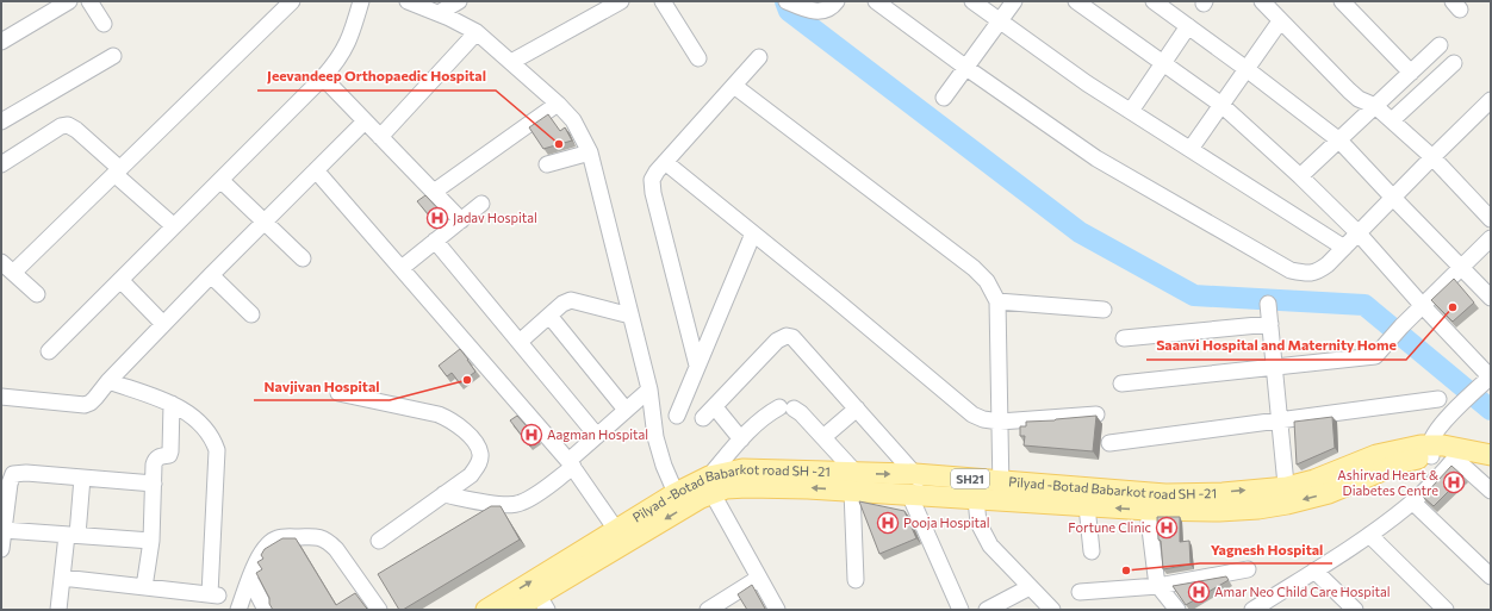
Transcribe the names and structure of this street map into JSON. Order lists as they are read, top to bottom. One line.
{"streets":{"main road":["SH21","Pilyad -Botad Babarkot road SH -21"]},"places":{"other":["Jeevandeep Orthopaedic Hospital","Saanvi Hospital and Maternity Home","Navjivan Hospital","Yagnesh Hospital"],"hospital":["Jadav Hospital","Aagman Hospital","Ashirvad Heart & Diabetes Centre","Pooja Hospital","Fortune Clinic","Amar Neo Child Care Hospital"]}}
